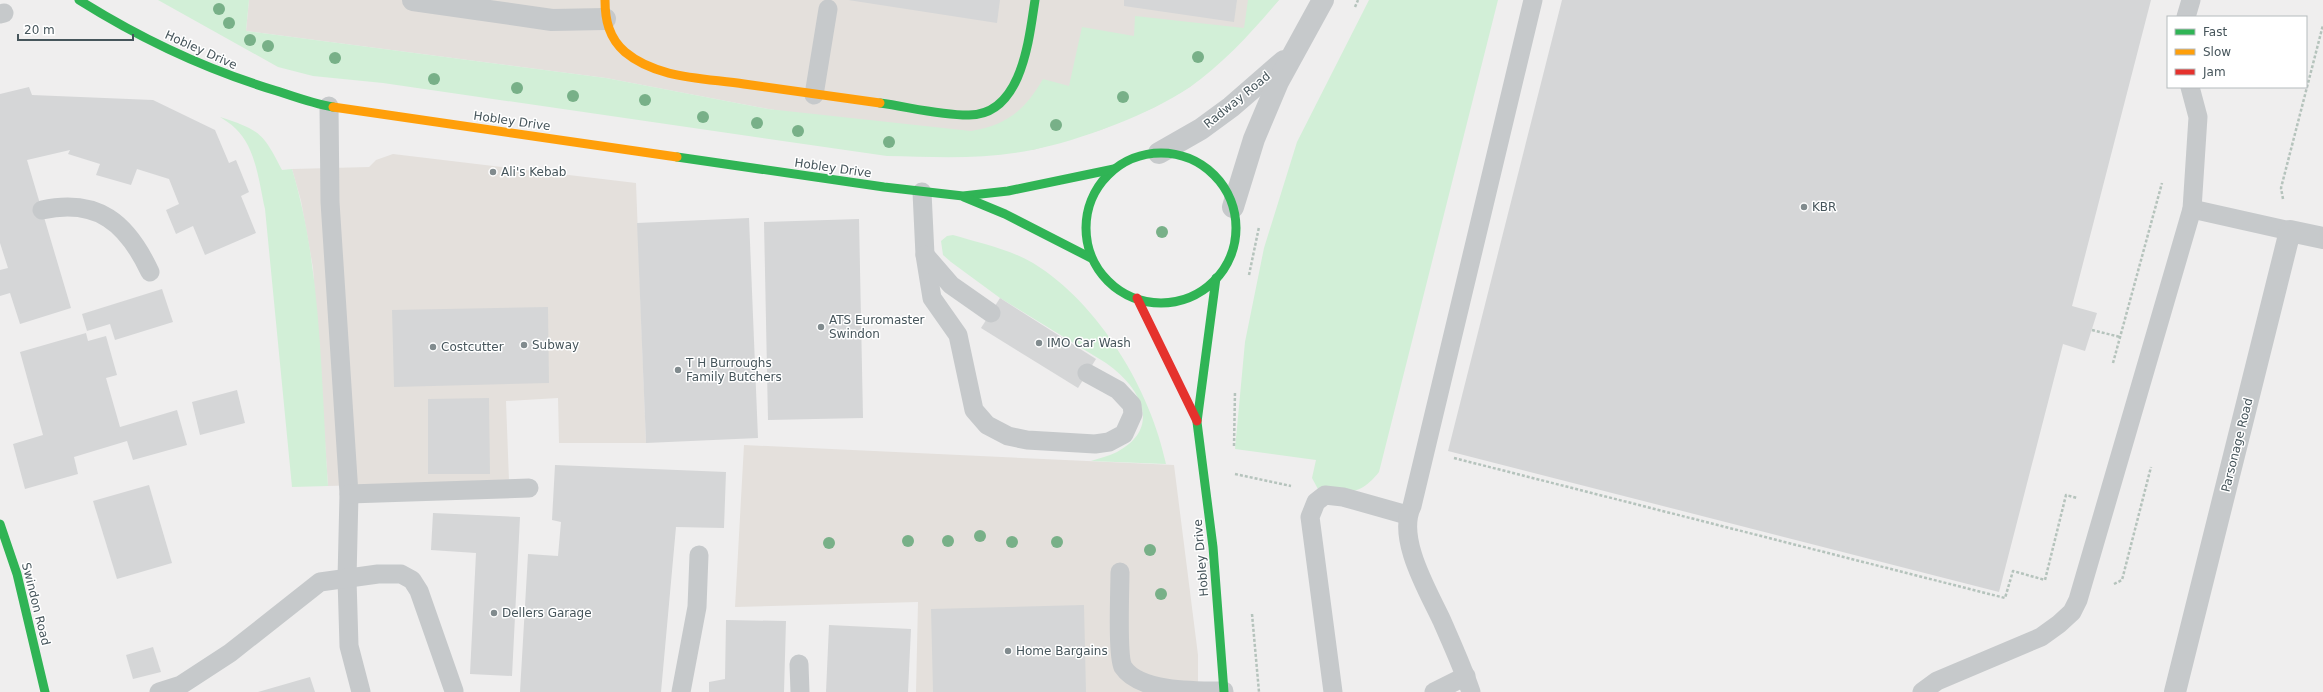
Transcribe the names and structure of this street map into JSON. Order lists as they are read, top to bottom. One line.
{"streets":{"main road":["Hobley Drive","Swindon Road"],"street":["Radway Road","Parsonage Road"]},"places":["Ali's Kebab","KBR","ATS Euromaster Swindon","IMO Car Wash","Subway","Costcutter","T H Burroughs Family Butchers","Dellers Garage","Home Bargains"],"legend":["Fast","Slow","Jam"],"scale_bar":"20 m"}
